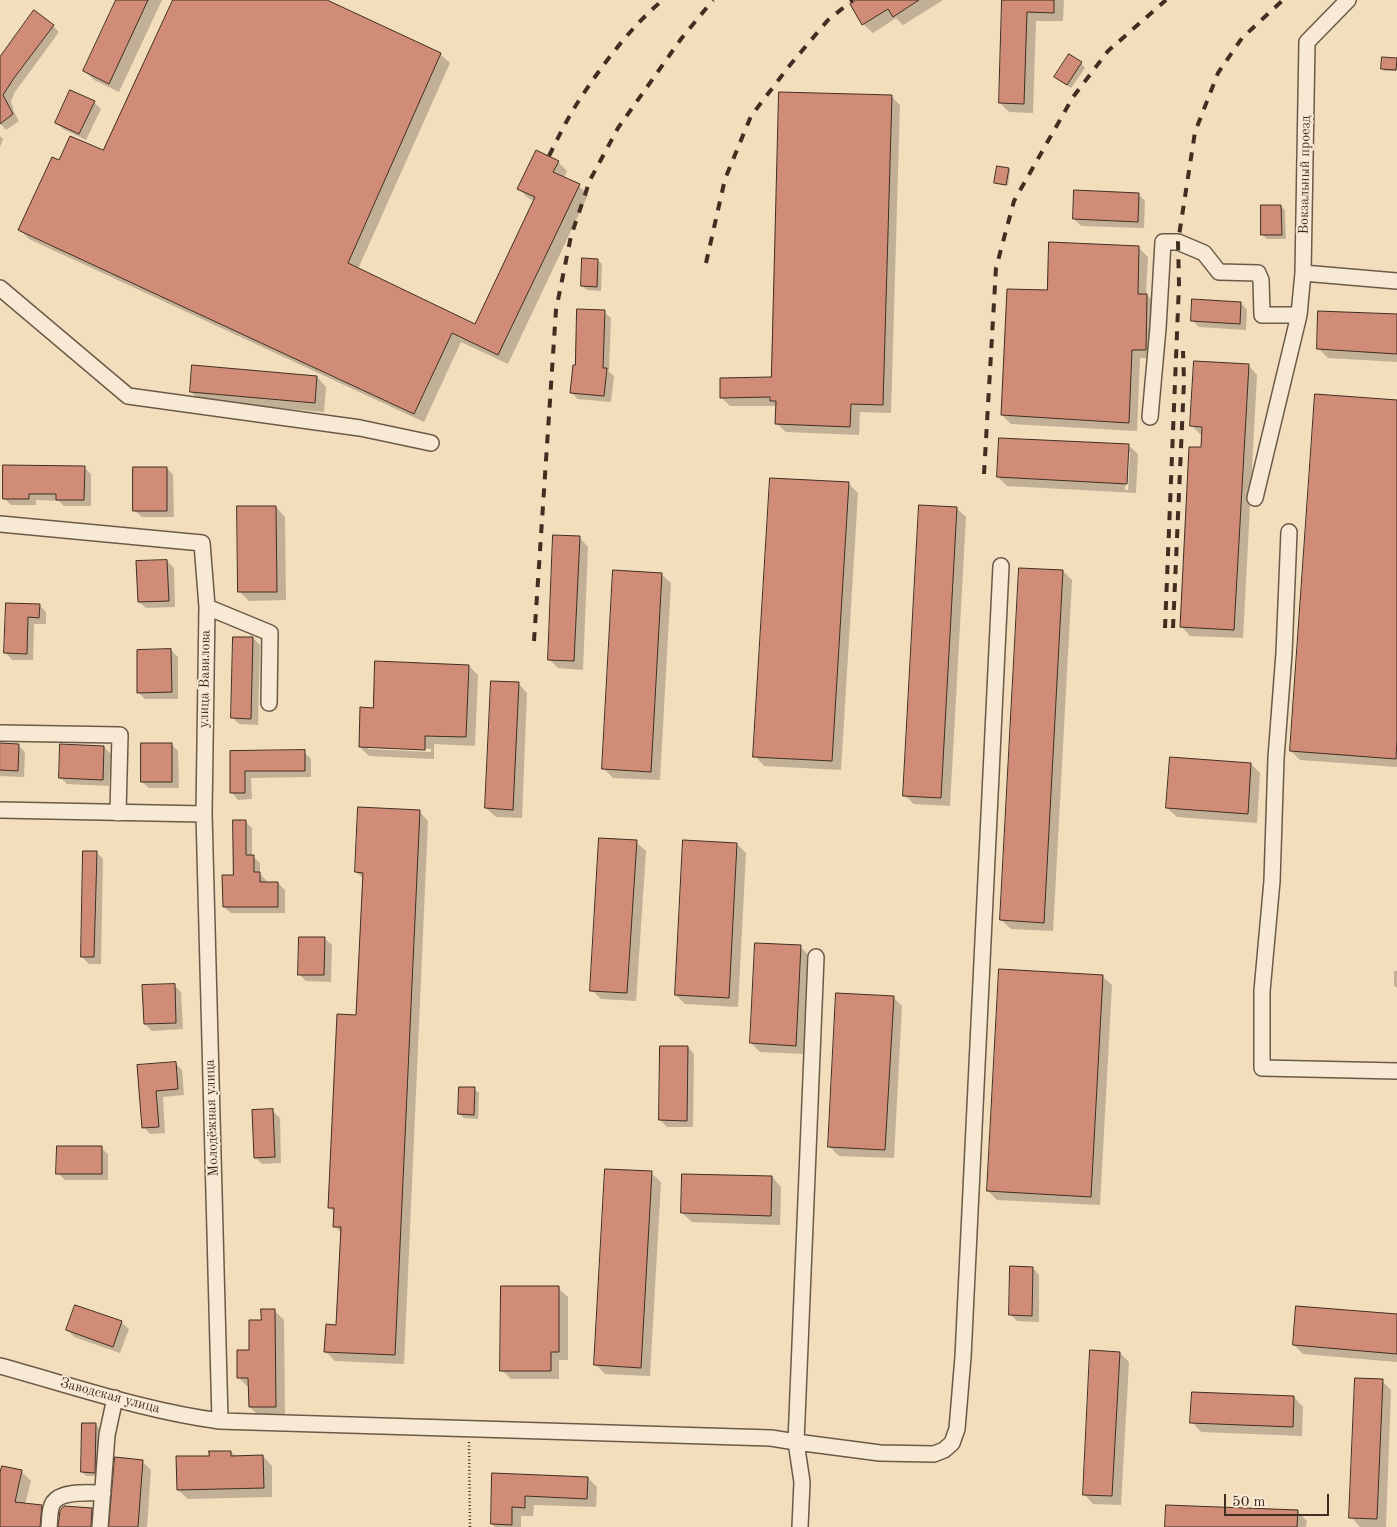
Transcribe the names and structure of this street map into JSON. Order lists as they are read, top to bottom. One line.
{"streets":{"street":["Вокзальный проезд","улица Вавилова","Молодёжная улица","Заводская улица"]},"crossings":[["улица Вавилова","Молодёжная улица"],["Молодёжная улица","Заводская улица"]],"scale_bar":"50 m"}
